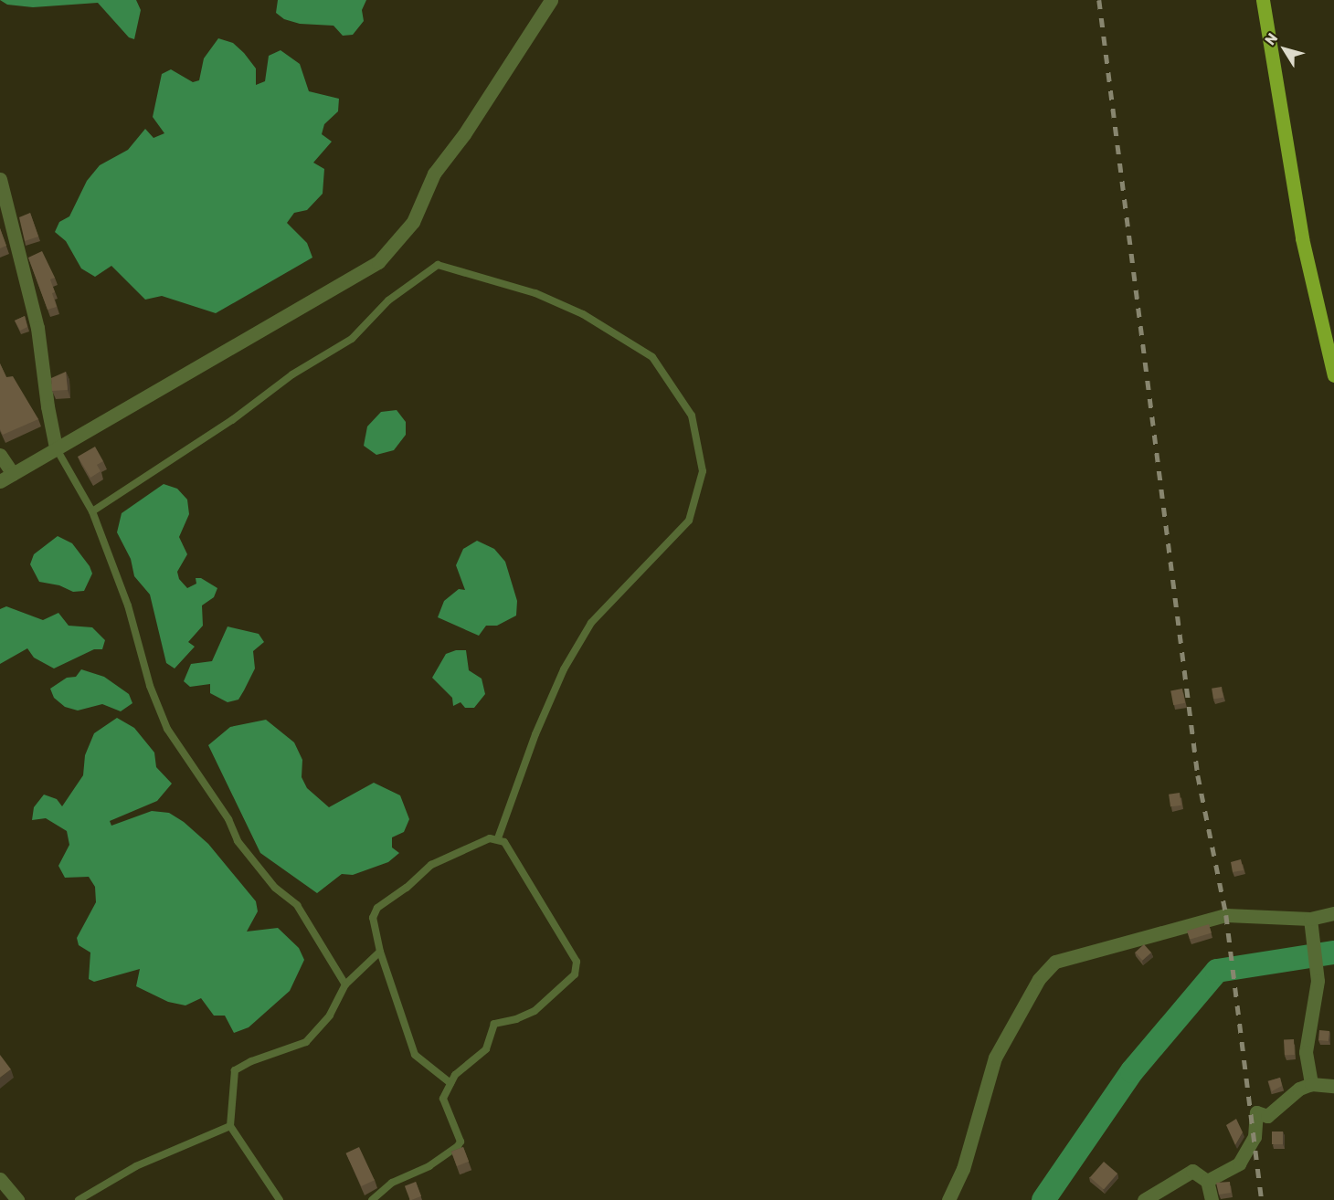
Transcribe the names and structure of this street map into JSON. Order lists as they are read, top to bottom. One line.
{"north":"top left"}
